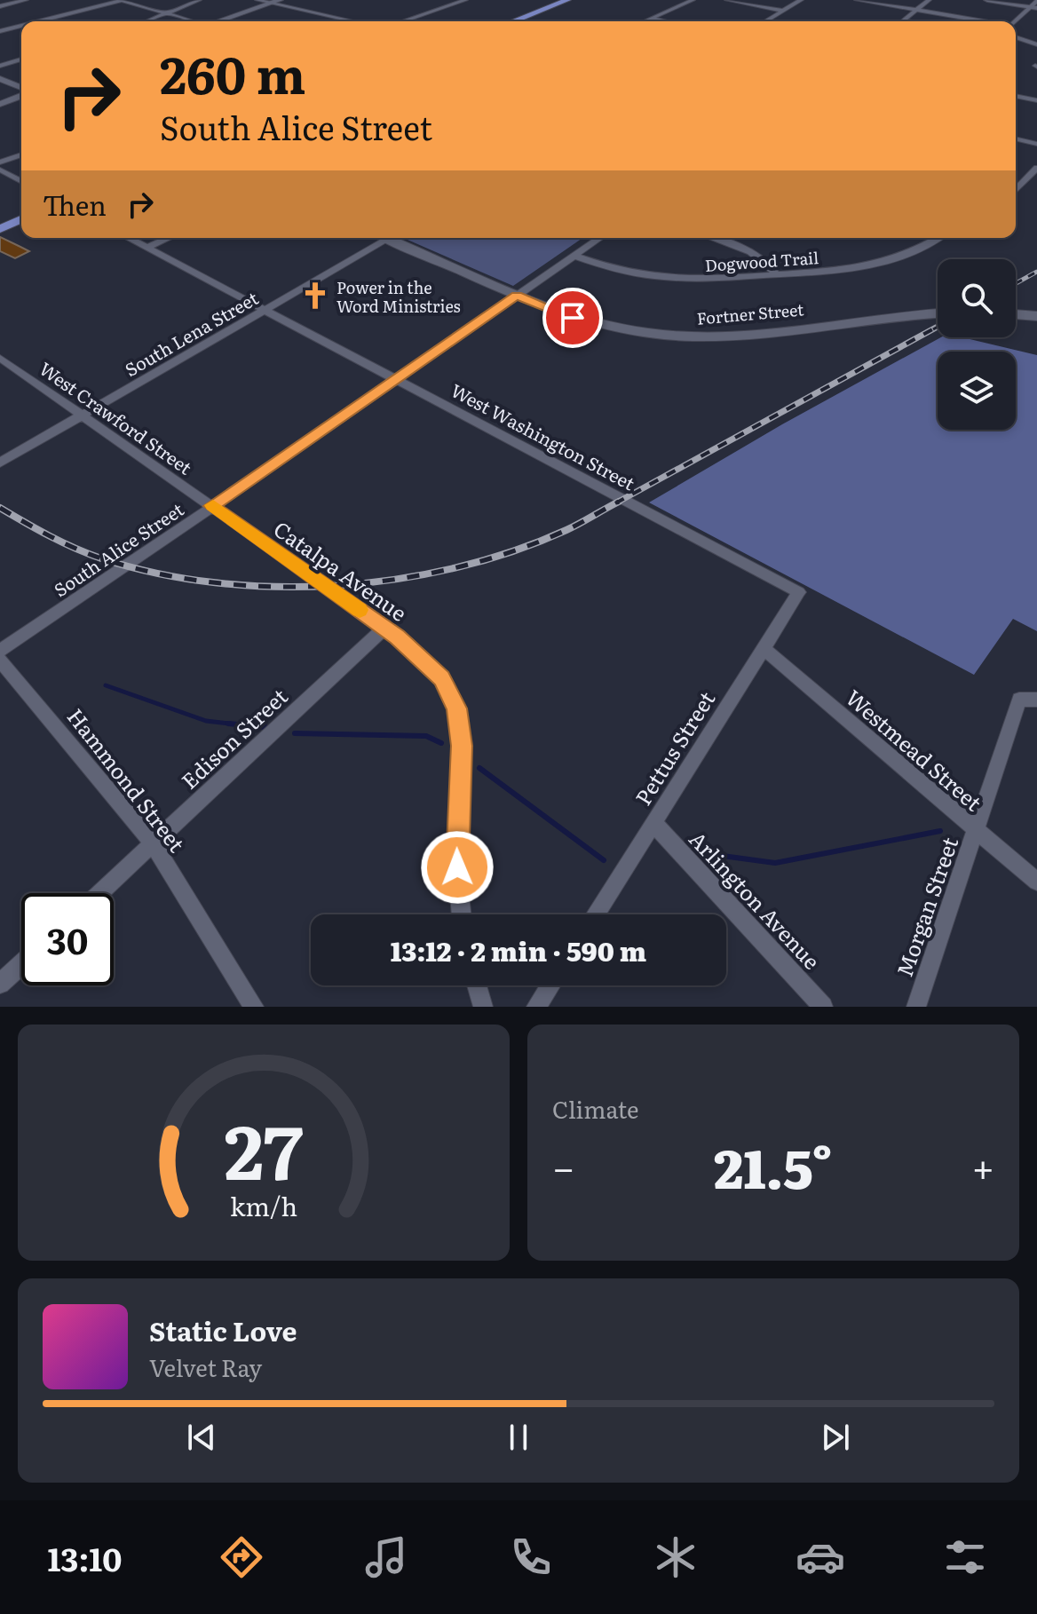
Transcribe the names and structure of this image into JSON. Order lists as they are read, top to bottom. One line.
{"streets":{"street":["Dogwood Trail","Fortner Street","South Lena Street","West Crawford Street","West Washington Street","South Alice Street","Catalpa Avenue","Edison Street","Pettus Street","Westmead Street","Hammond Street","Arlington Avenue","Morgan Street"]},"crossings":[["Dogwood Trail","South Alice Street"],["Fortner Street","South Alice Street"],["South Lena Street","West Crawford Street"],["South Lena Street","West Washington Street"],["West Crawford Street","South Alice Street"],["West Crawford Street","Catalpa Avenue"],["West Washington Street","South Alice Street"],["West Washington Street","Pettus Street"],["South Alice Street","Catalpa Avenue"],["Catalpa Avenue","Edison Street"],["Edison Street","Hammond Street"],["Pettus Street","Westmead Street"],["Pettus Street","Arlington Avenue"],["Westmead Street","Morgan Street"]],"places":{"church":["Power in the Word Ministries"]},"page":{"turn":["260 m","South Alice Street"],"then":"Then","limit":"30","trip":"13:12 · 2 min · 590 m","tile":"Climate","heat":["−","21.5°","+"],"song":["Static Love","Velvet Ray"],"tabs":"13:10","gauge":["27","km/h"]}}
